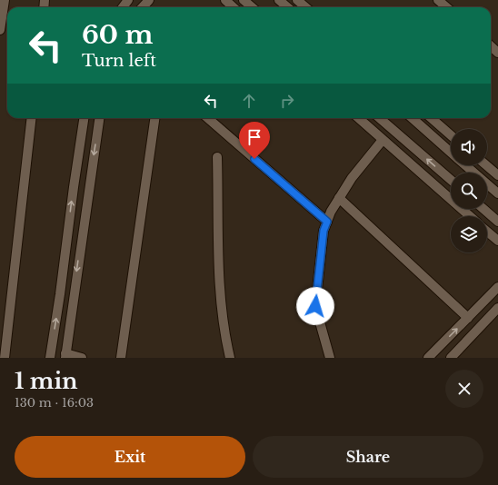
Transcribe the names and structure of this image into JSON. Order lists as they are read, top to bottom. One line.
{"page":{"turn":["60 m","Turn left"],"heading":["1 min","130 m · 16:03"],"buttons":["Exit","Share"]}}
